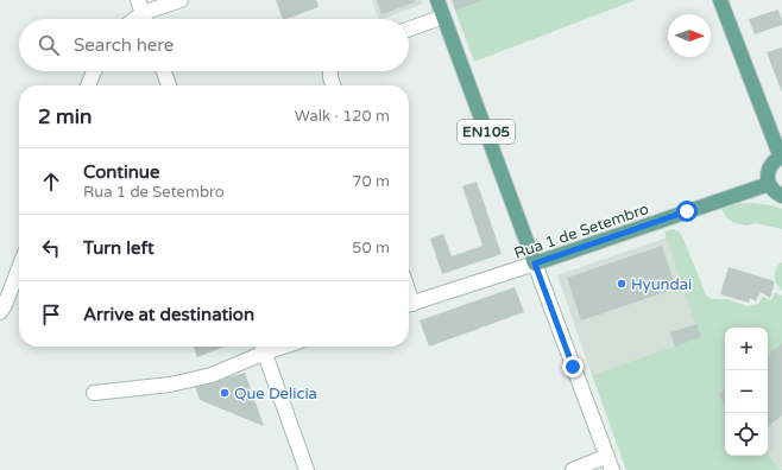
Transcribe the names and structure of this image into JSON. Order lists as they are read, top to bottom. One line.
{"streets":{"main road":["EN105","Rua 1 de Setembro"]},"crossings":[["EN105","Rua 1 de Setembro"]],"places":["Hyundai","Que Delicia"],"north":"right","page":{"search":"Search here","heading":["2 min","Walk · 120 m"],"list":[["Continue","Rua 1 de Setembro","70 m"],["Turn left","50 m"],"Arrive at destination"],"map_buttons":["+","−"]}}
